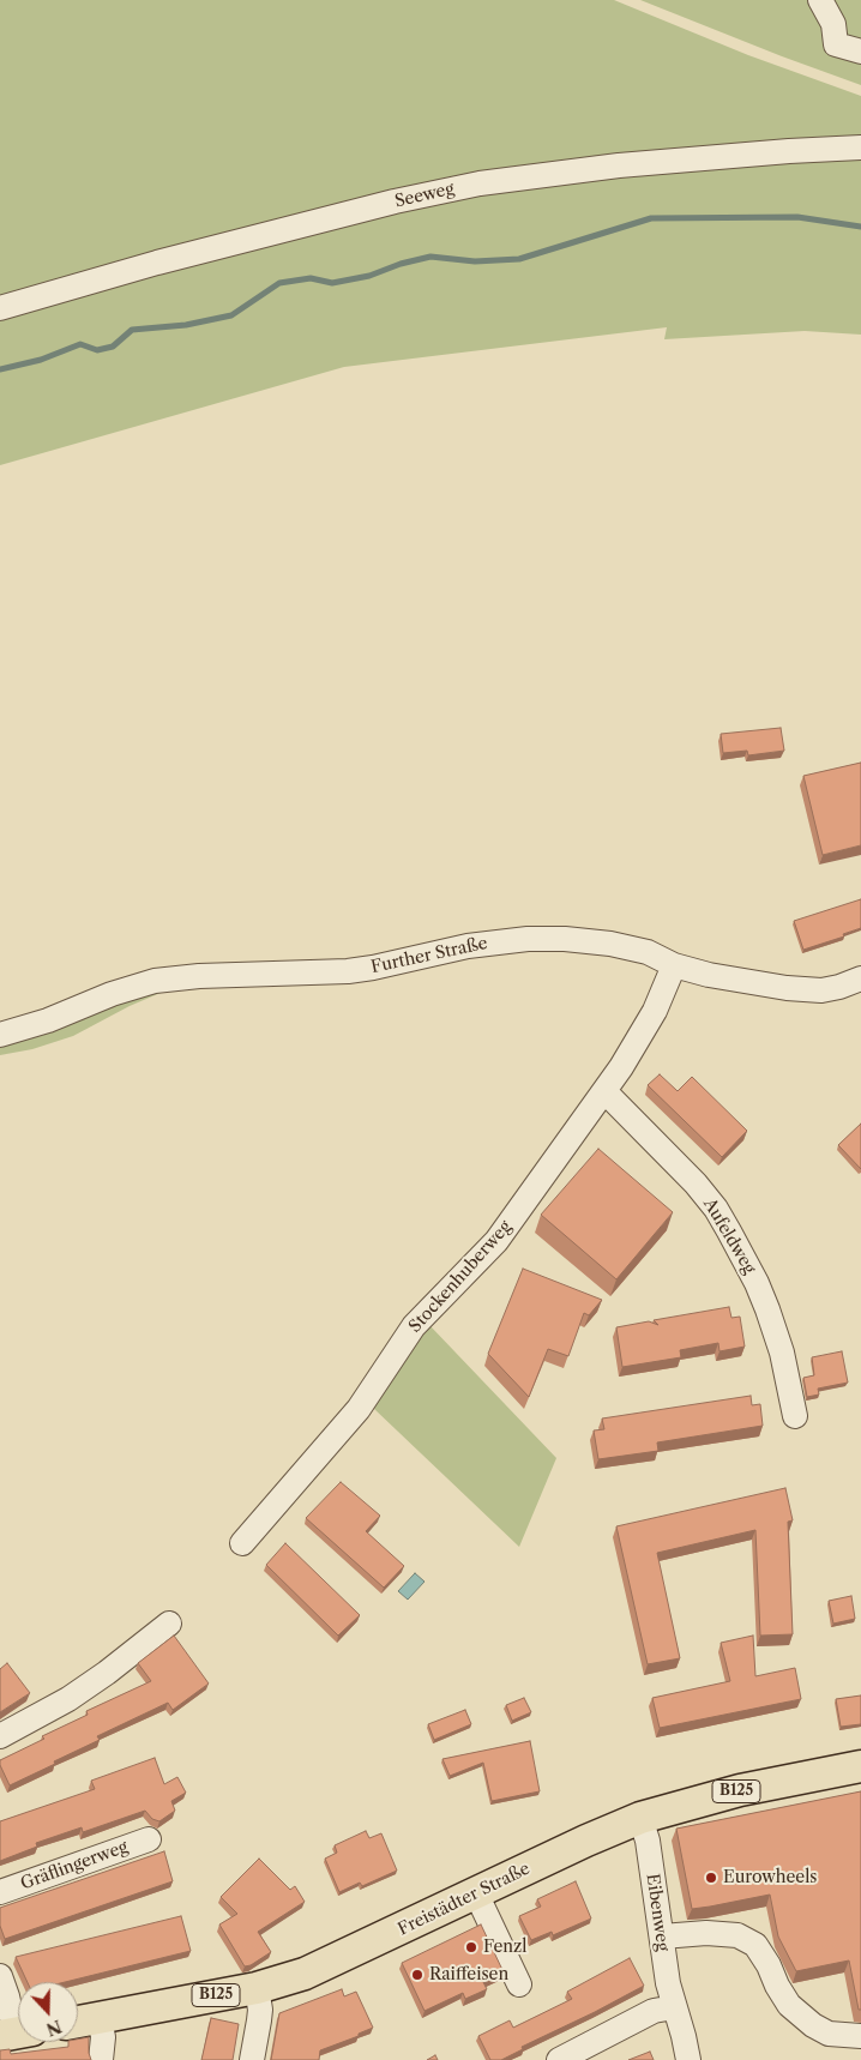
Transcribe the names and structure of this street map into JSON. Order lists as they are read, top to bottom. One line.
{"streets":{"main road":["B125","Freistädter Straße"],"street":["Seeweg","Further Straße","Aufeldweg","Stockenhuberweg","Gräflingerweg","Eibenweg"]},"crossings":[["Further Straße","Stockenhuberweg"],["Aufeldweg","Stockenhuberweg"],["Freistädter Straße","Eibenweg"]],"places":["Eurowheels","Fenzl","Raiffeisen"],"north":"bottom"}
